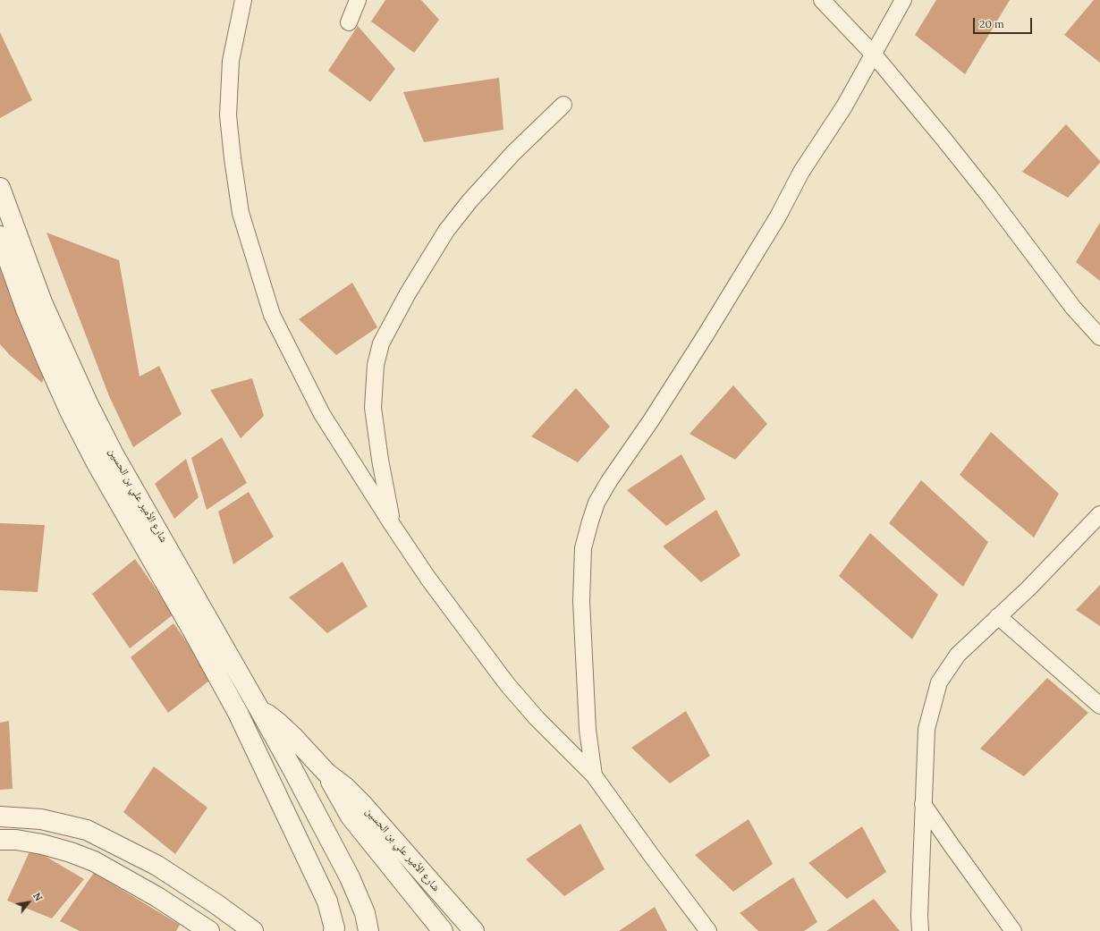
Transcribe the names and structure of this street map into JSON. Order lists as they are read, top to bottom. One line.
{"streets":{"street":["شارع الأمير علي بن الحسين"]},"scale_bar":"20 m","north":"top right"}
